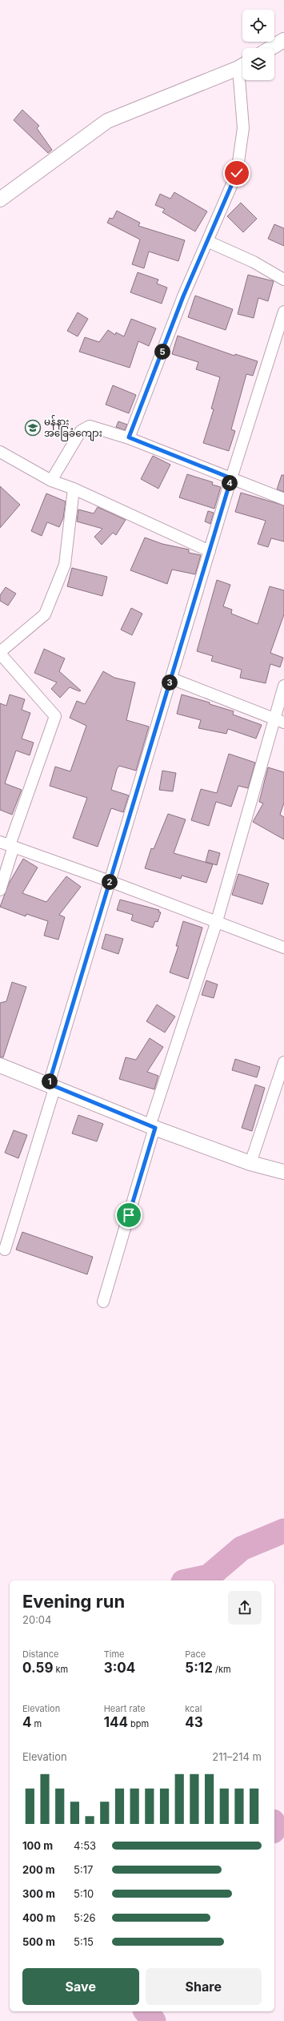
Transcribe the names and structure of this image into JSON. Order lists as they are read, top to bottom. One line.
{"places":{"school or university":["မန်နား အခြေခံကျေား"]},"page":{"pins":["5","4","3","2","1"],"heading":["Evening run","20:04"],"stats":[["Distance","0.59 km"],["Time","3:04"],["Pace","5:12 /km"],["Elevation","4 m"],["Heart rate","144 bpm"],["kcal","43"]],"chart":["Elevation","211–214 m"],"list":[{"name":"100 m","note":"4:53"},{"name":"200 m","note":"5:17"},{"name":"300 m","note":"5:10"},{"name":"400 m","note":"5:26"},{"name":"500 m","note":"5:15"}],"buttons":["Save","Share"]}}
